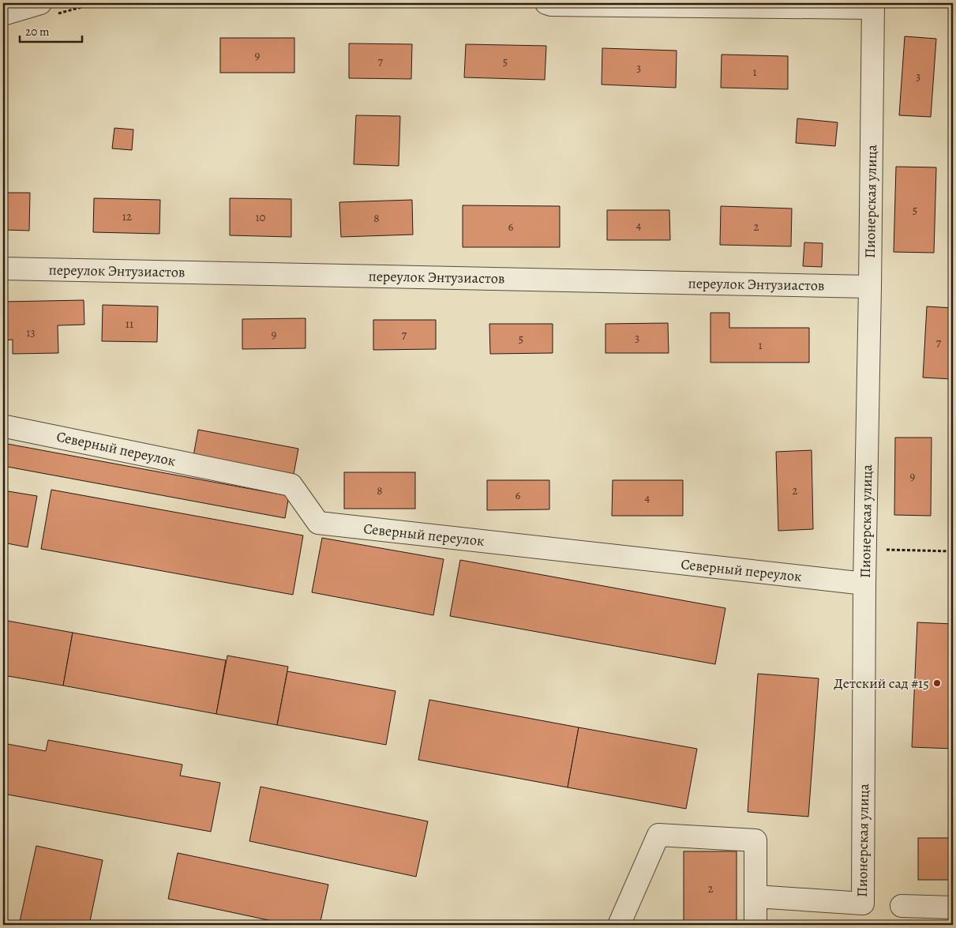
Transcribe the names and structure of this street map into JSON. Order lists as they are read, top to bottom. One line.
{"streets":{"street":["Пионерская улица","переулок Энтузиастов","Северный переулок"]},"crossings":[["Пионерская улица","переулок Энтузиастов"],["Пионерская улица","Северный переулок"]],"places":["Детский сад #15"],"house_numbers":["9","7","5","3","1","3","5","12","10","8","4","6","2","11","13","9","7","3","5","7","1","9","8","2","6","4","2"],"scale_bar":"20 m"}
